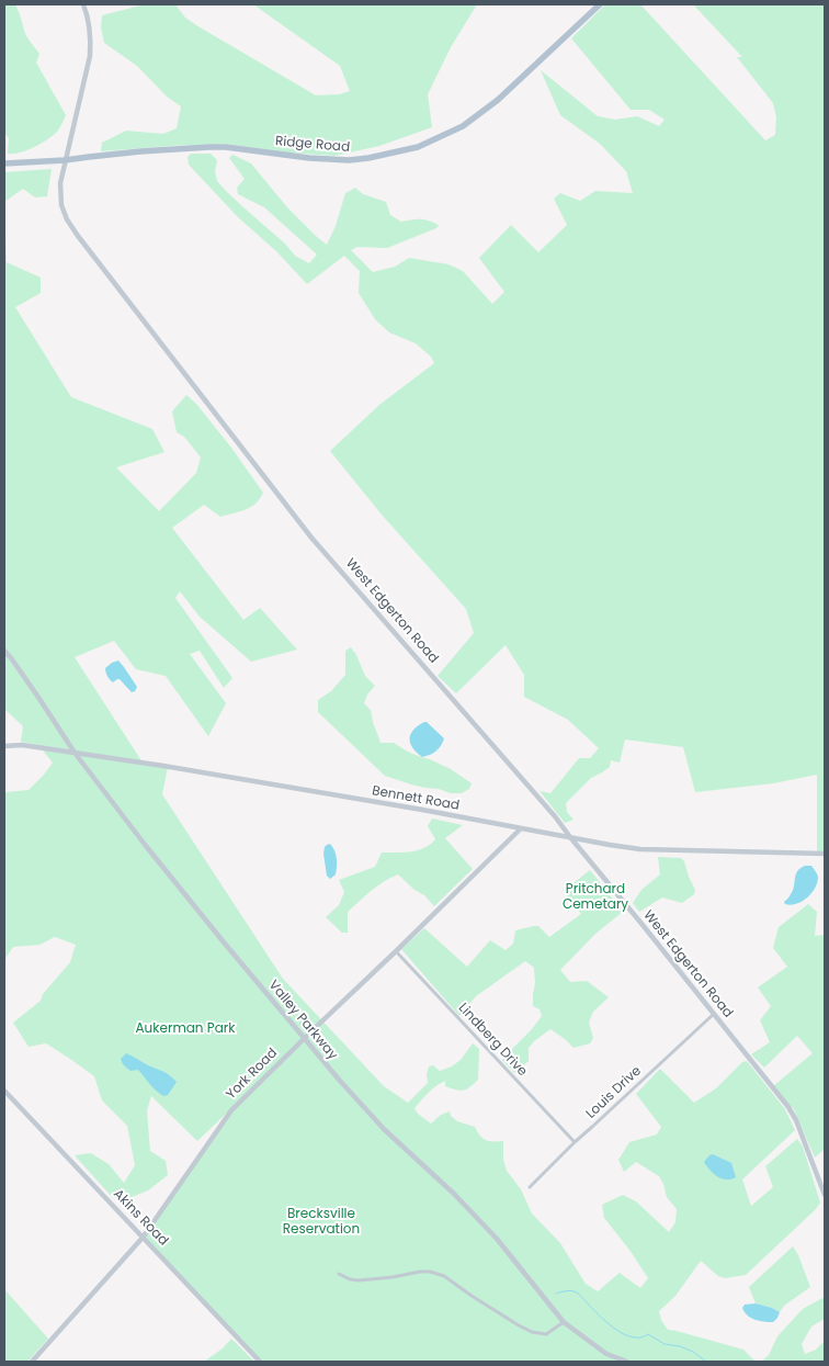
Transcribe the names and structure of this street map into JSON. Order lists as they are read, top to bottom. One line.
{"streets":{"main road":["Ridge Road"],"street":["West Edgerton Road","Bennett Road","Valley Parkway","Lindberg Drive","York Road","Louis Drive","Akins Road"]},"crossings":[["Ridge Road","West Edgerton Road"],["West Edgerton Road","Bennett Road"],["West Edgerton Road","Louis Drive"],["Bennett Road","Valley Parkway"],["Bennett Road","York Road"],["Valley Parkway","York Road"],["Lindberg Drive","York Road"],["Lindberg Drive","Louis Drive"],["York Road","Akins Road"]],"parks":["Pritchard Cemetary","Aukerman Park","Brecksville Reservation"]}
